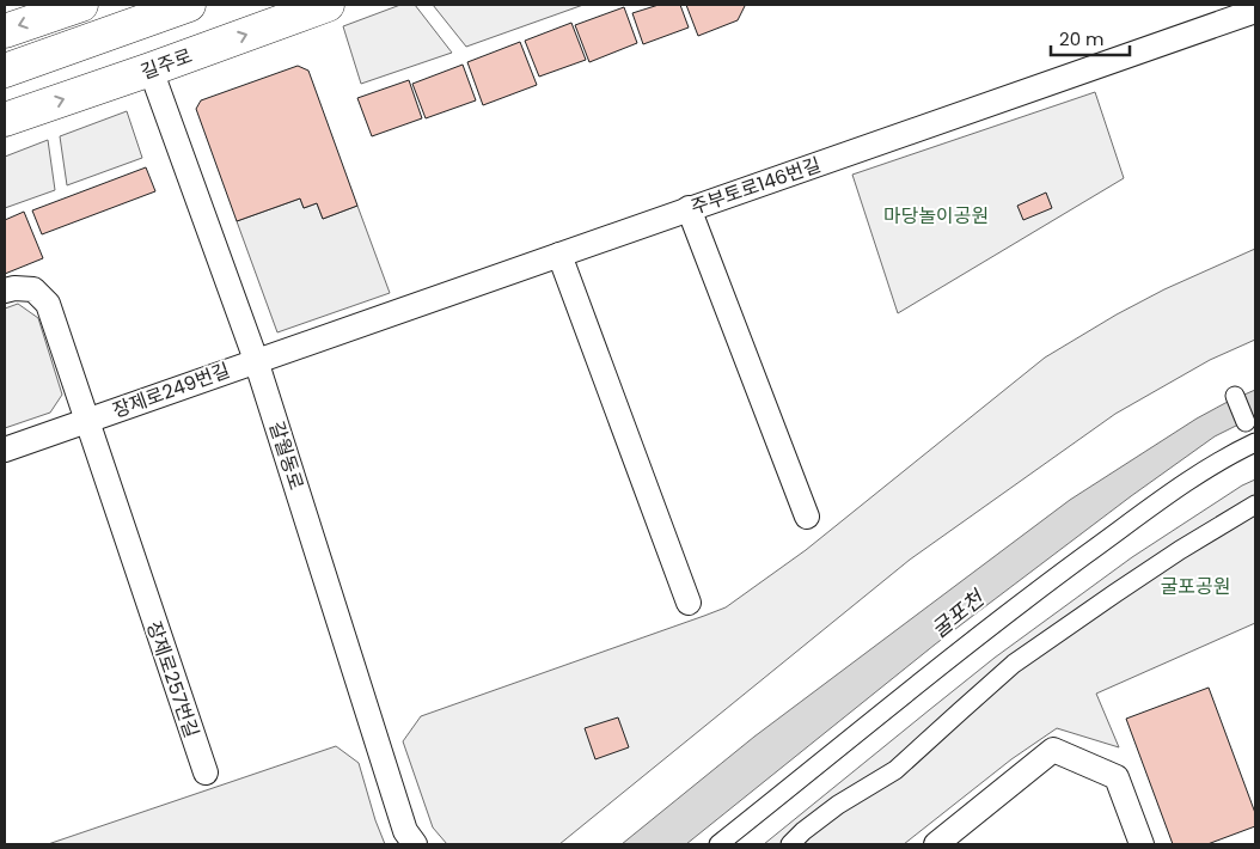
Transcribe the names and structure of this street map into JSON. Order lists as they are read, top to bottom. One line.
{"streets":{"main road":["길주로"],"street":["주부토로146번길","장제로249번길","갈월동로","장제로257번길"]},"crossings":[["길주로","갈월동로"],["주부토로146번길","장제로249번길"],["주부토로146번길","갈월동로"],["장제로249번길","갈월동로"],["장제로249번길","장제로257번길"]],"water":["굴포천"],"parks":["마당놀이공원","굴포공원"],"scale_bar":"20 m"}
